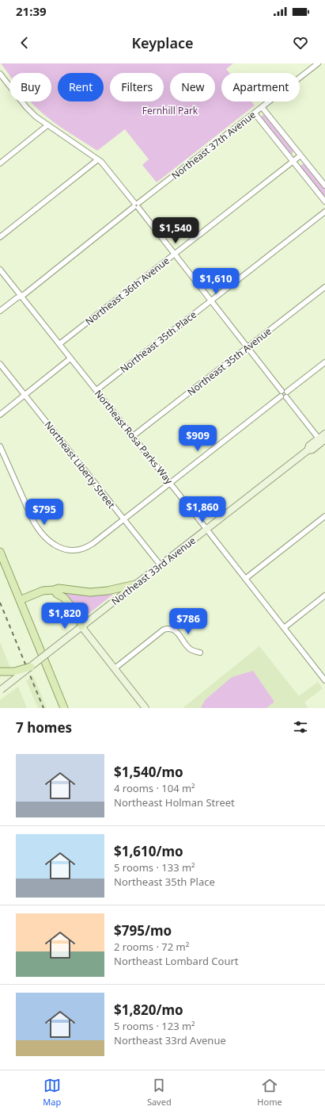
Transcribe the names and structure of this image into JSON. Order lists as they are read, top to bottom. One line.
{"streets":{"main road":["Northeast 33rd Avenue"],"street":["Northeast 37th Avenue","Northeast 36th Avenue","Northeast 35th Place","Northeast 35th Avenue","Northeast Rosa Parks Way","Northeast Liberty Street"]},"crossings":[["Northeast 37th Avenue","Northeast Rosa Parks Way"],["Northeast 36th Avenue","Northeast Rosa Parks Way"],["Northeast 35th Place","Northeast Rosa Parks Way"],["Northeast 35th Avenue","Northeast Rosa Parks Way"],["Northeast Rosa Parks Way","Northeast 33rd Avenue"],["Northeast Liberty Street","Northeast 33rd Avenue"]],"parks":["Fernhill Park"],"page":{"status":"21:39","header":"Keyplace","chip":["Buy","Rent","Filters","New","Apartment"],"price":["$1,540","$1,610","$909","$1,860","$795","$1,820","$786"],"heading":"7 homes","list":[{"name":"$1,540/mo","note":"4 rooms · 104 m² · Northeast Holman Street"},{"name":"$1,610/mo","note":"5 rooms · 133 m² · Northeast 35th Place"},{"name":"$795/mo","note":"2 rooms · 72 m² · Northeast Lombard Court"},{"name":"$1,820/mo","note":"5 rooms · 123 m² · Northeast 33rd Avenue"}],"tabs":["Map","Saved","Home"]}}
